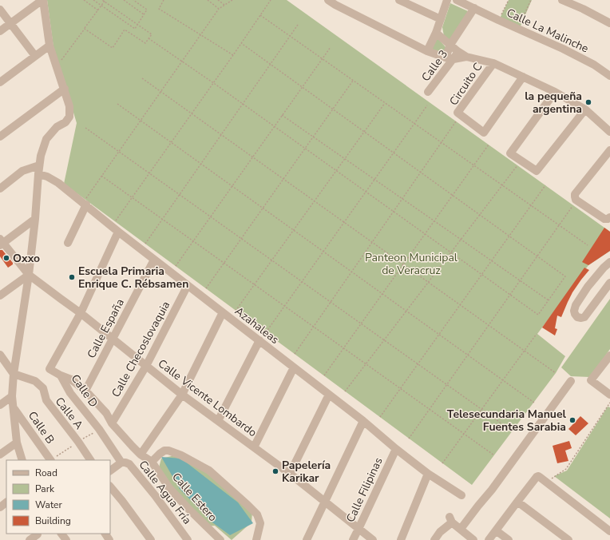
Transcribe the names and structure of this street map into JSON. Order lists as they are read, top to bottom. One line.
{"streets":{"street":["Calle La Malinche","Calle 3","Circuito C","Azahaleas","Calle España","Calle Checoslovaquia","Calle D","Calle Vicente Lombardo","Calle A","Calle B","Calle Filipinas","Calle Agua Fría","Calle Estero"]},"crossings":[["Azahaleas","Calle España"],["Azahaleas","Calle Checoslovaquia"],["Azahaleas","Calle Filipinas"],["Calle España","Calle Vicente Lombardo"],["Calle España","Calle Estero"],["Calle Checoslovaquia","Calle Vicente Lombardo"],["Calle Checoslovaquia","Calle Estero"],["Calle D","Calle Vicente Lombardo"],["Calle D","Calle Agua Fría"],["Calle D","Calle Estero"],["Calle Vicente Lombardo","Calle Filipinas"]],"parks":["Panteon Municipal de Veracruz"],"places":["la pequeña argentina","Oxxo","Escuela Primaria Enrique C. Rébsamen","Telesecundaria Manuel Fuentes Sarabia","Papelería Karikar"],"legend":["Road","Park","Water","Building"]}
